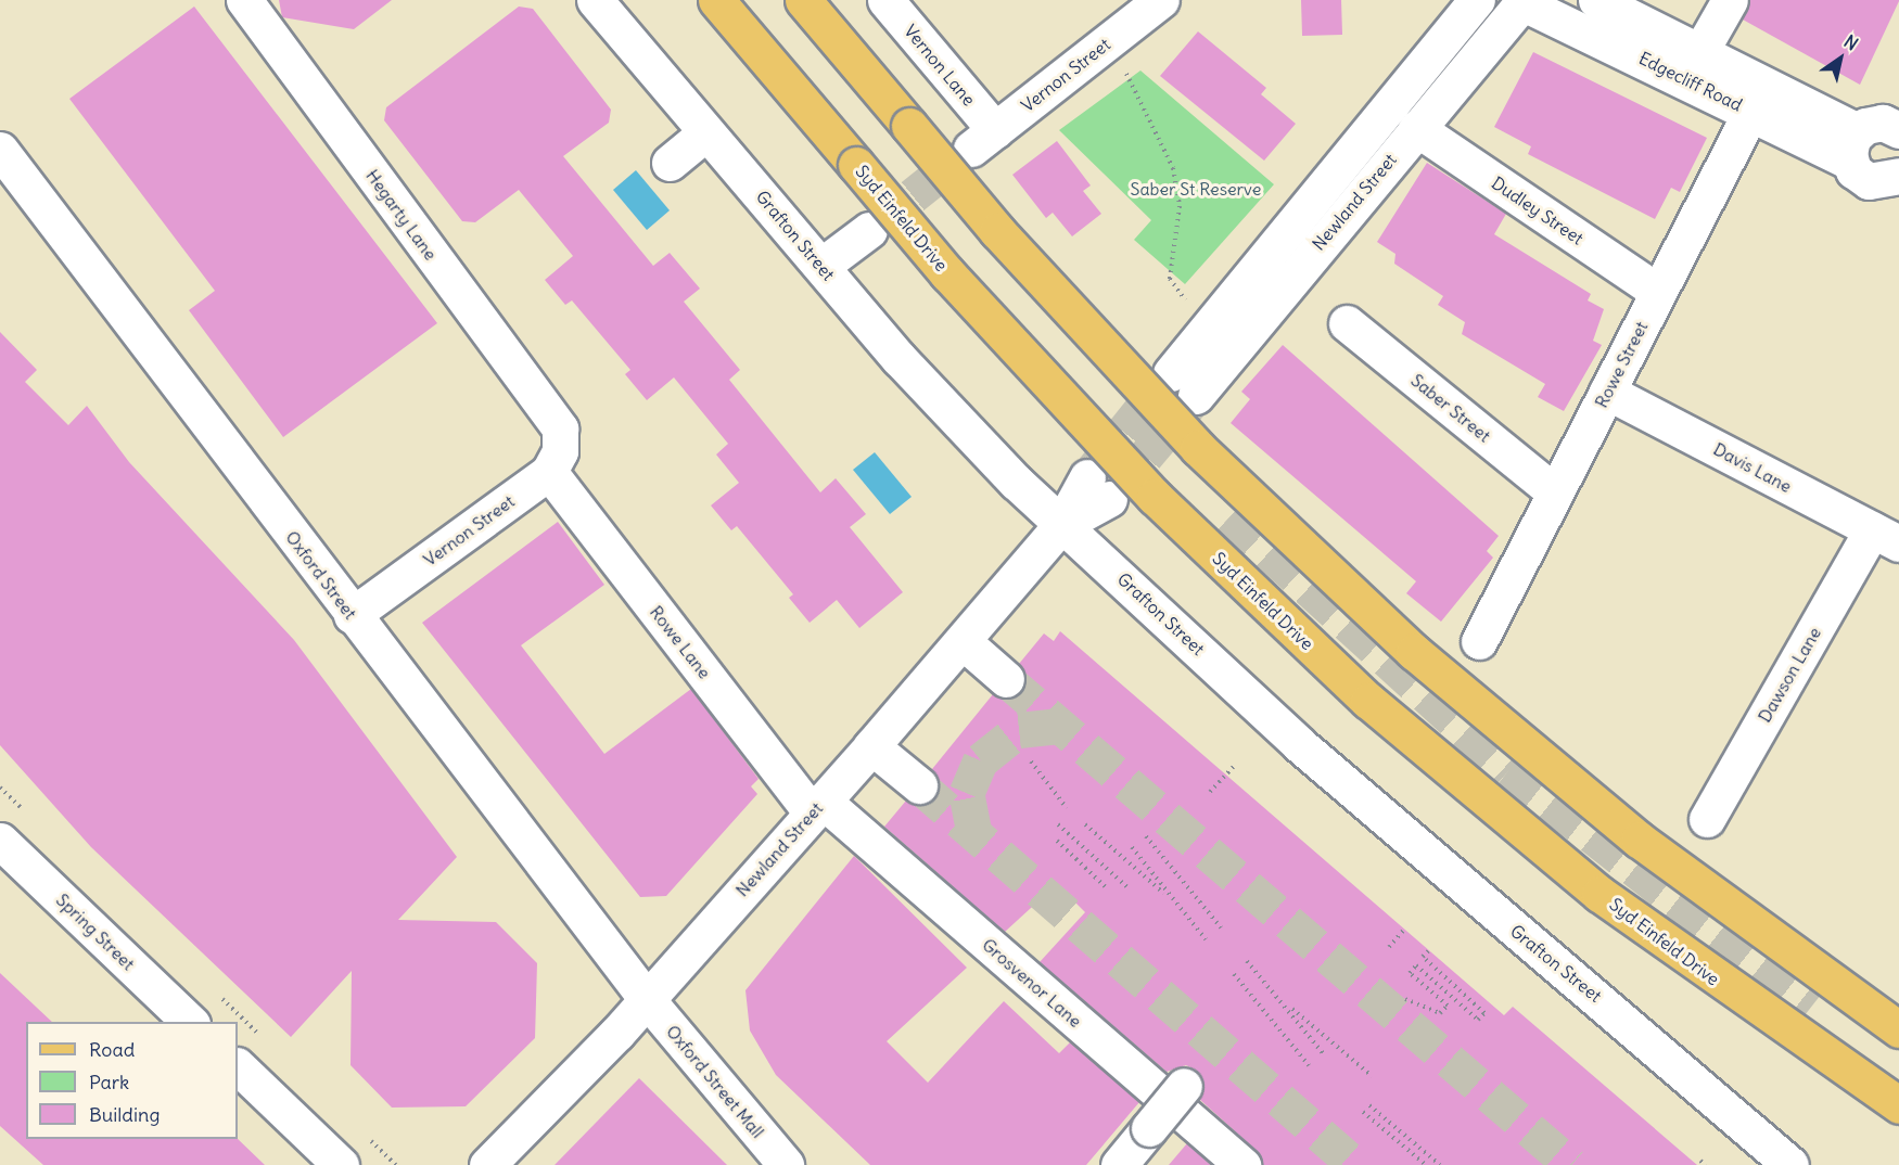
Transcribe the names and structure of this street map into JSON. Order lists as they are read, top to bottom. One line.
{"streets":{"main road":["Syd Einfeld Drive"],"street":["Vernon Lane","Vernon Street","Edgecliff Road","Newland Street","Dudley Street","Hegarty Lane","Grafton Street","Rowe Street","Saber Street","Davis Lane","Oxford Street","Rowe Lane","Dawson Lane","Spring Street","Grosvenor Lane","Oxford Street Mall"]},"crossings":[["Vernon Lane","Vernon Street"],["Vernon Street","Hegarty Lane"],["Vernon Street","Oxford Street"],["Vernon Street","Rowe Lane"],["Edgecliff Road","Newland Street"],["Edgecliff Road","Rowe Street"],["Newland Street","Dudley Street"],["Newland Street","Grafton Street"],["Newland Street","Oxford Street"],["Newland Street","Rowe Lane"],["Newland Street","Grosvenor Lane"],["Newland Street","Oxford Street Mall"],["Dudley Street","Rowe Street"],["Hegarty Lane","Rowe Lane"],["Rowe Street","Saber Street"],["Rowe Street","Davis Lane"],["Davis Lane","Dawson Lane"],["Oxford Street","Oxford Street Mall"],["Rowe Lane","Grosvenor Lane"]],"parks":["Saber St Reserve"],"legend":["Road","Park","Building"],"north":"top right"}
